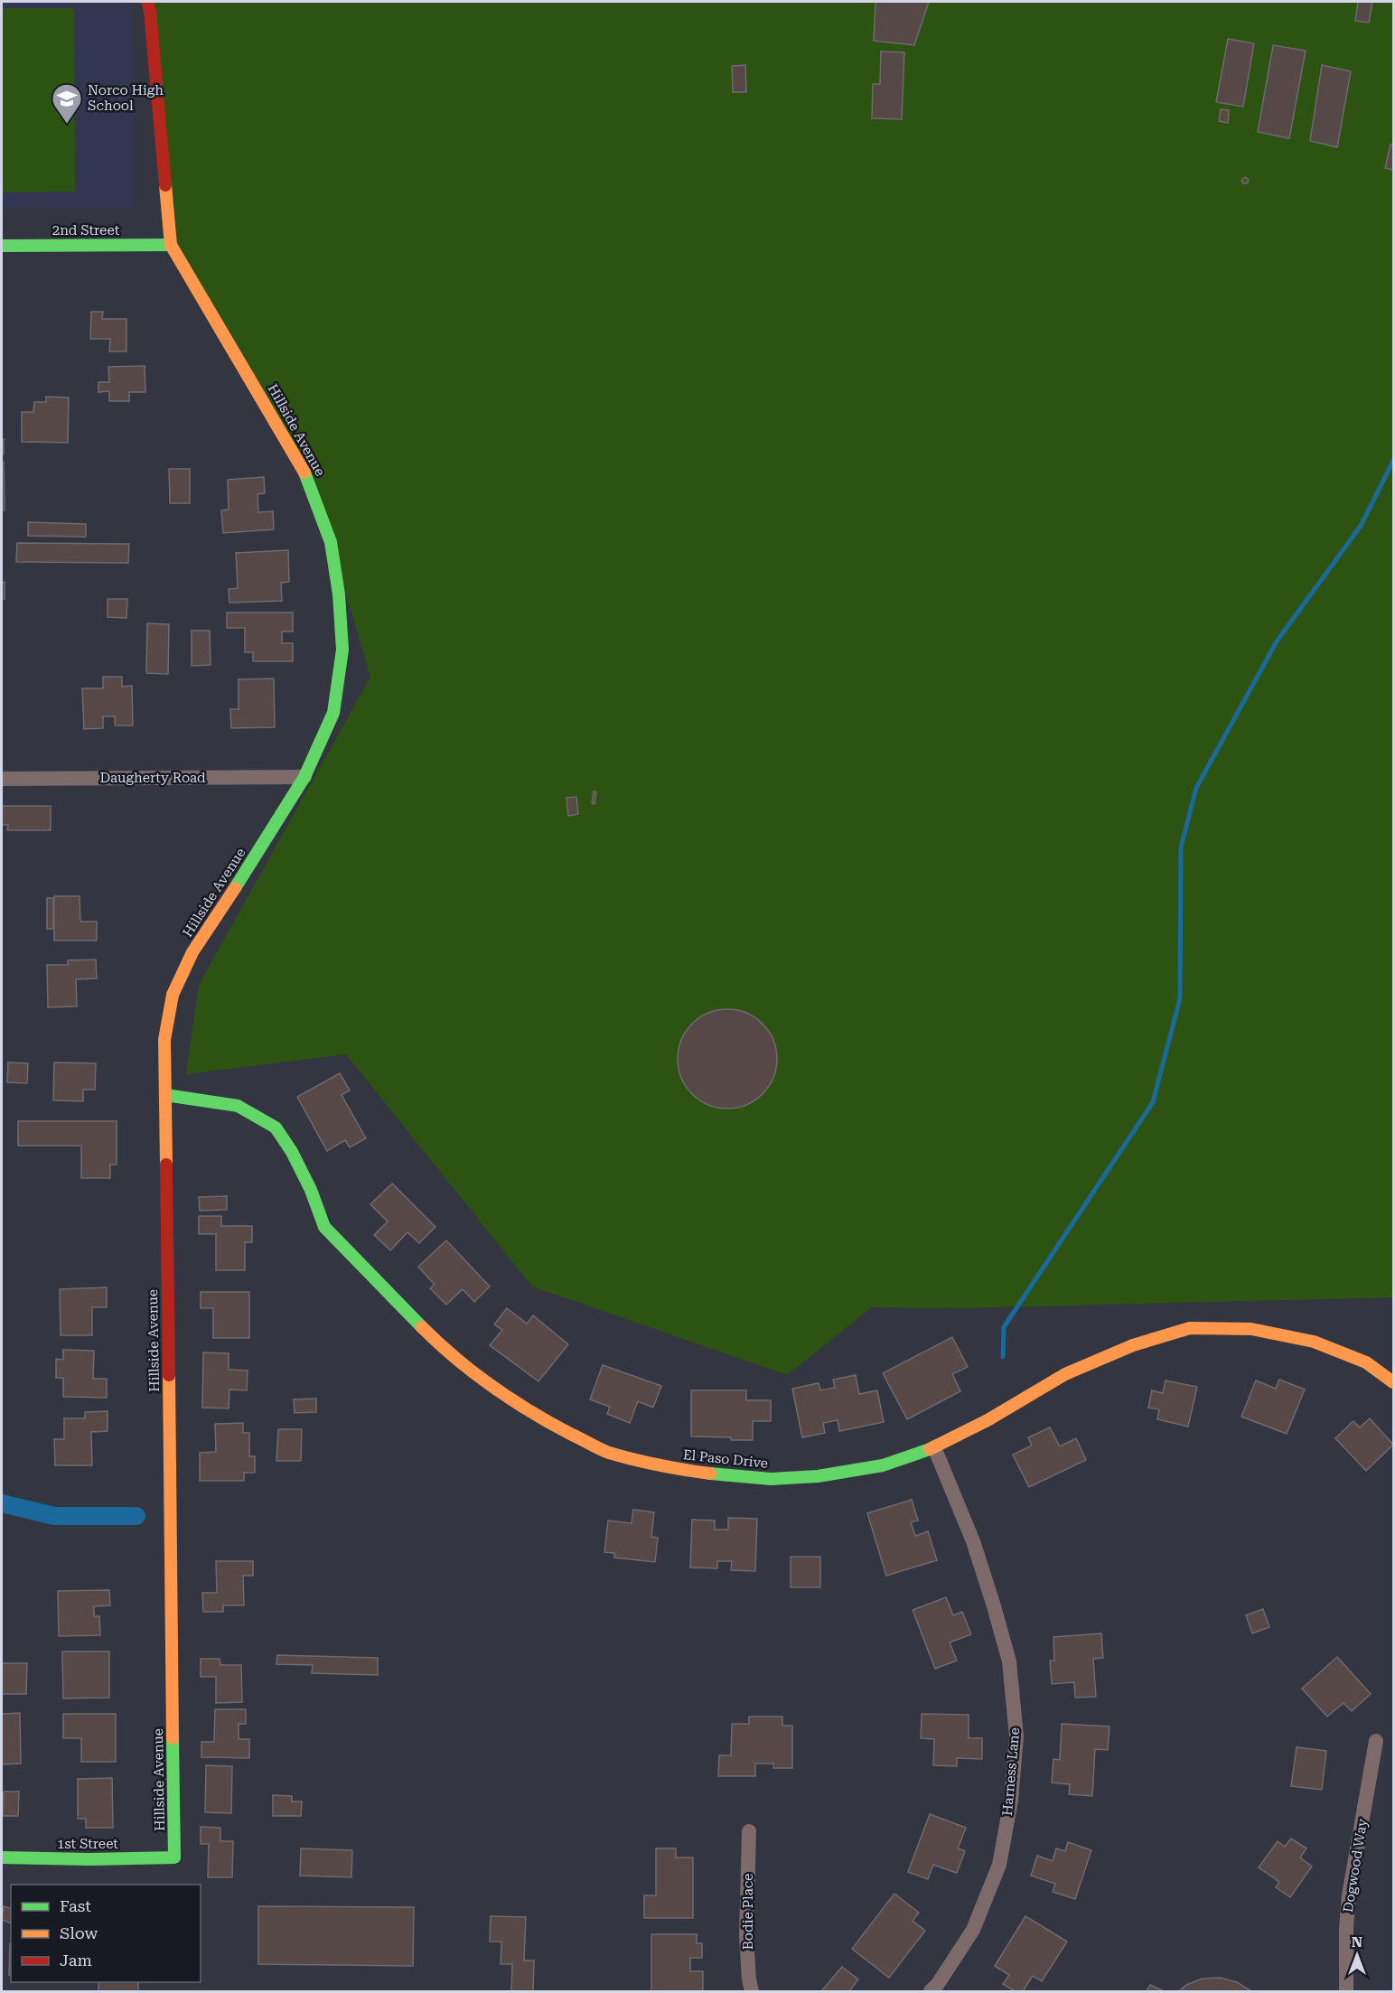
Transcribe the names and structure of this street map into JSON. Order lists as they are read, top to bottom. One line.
{"streets":{"street":["2nd Street","Hillside Avenue","Daugherty Road","El Paso Drive","Harness Lane","1st Street","Dogwood Way","Bodie Place"]},"crossings":[["2nd Street","Hillside Avenue"],["Hillside Avenue","Daugherty Road"],["Hillside Avenue","El Paso Drive"],["Hillside Avenue","1st Street"],["El Paso Drive","Harness Lane"]],"places":{"school or university":["Norco High School"]},"legend":["Fast","Slow","Jam"],"north":"top"}
